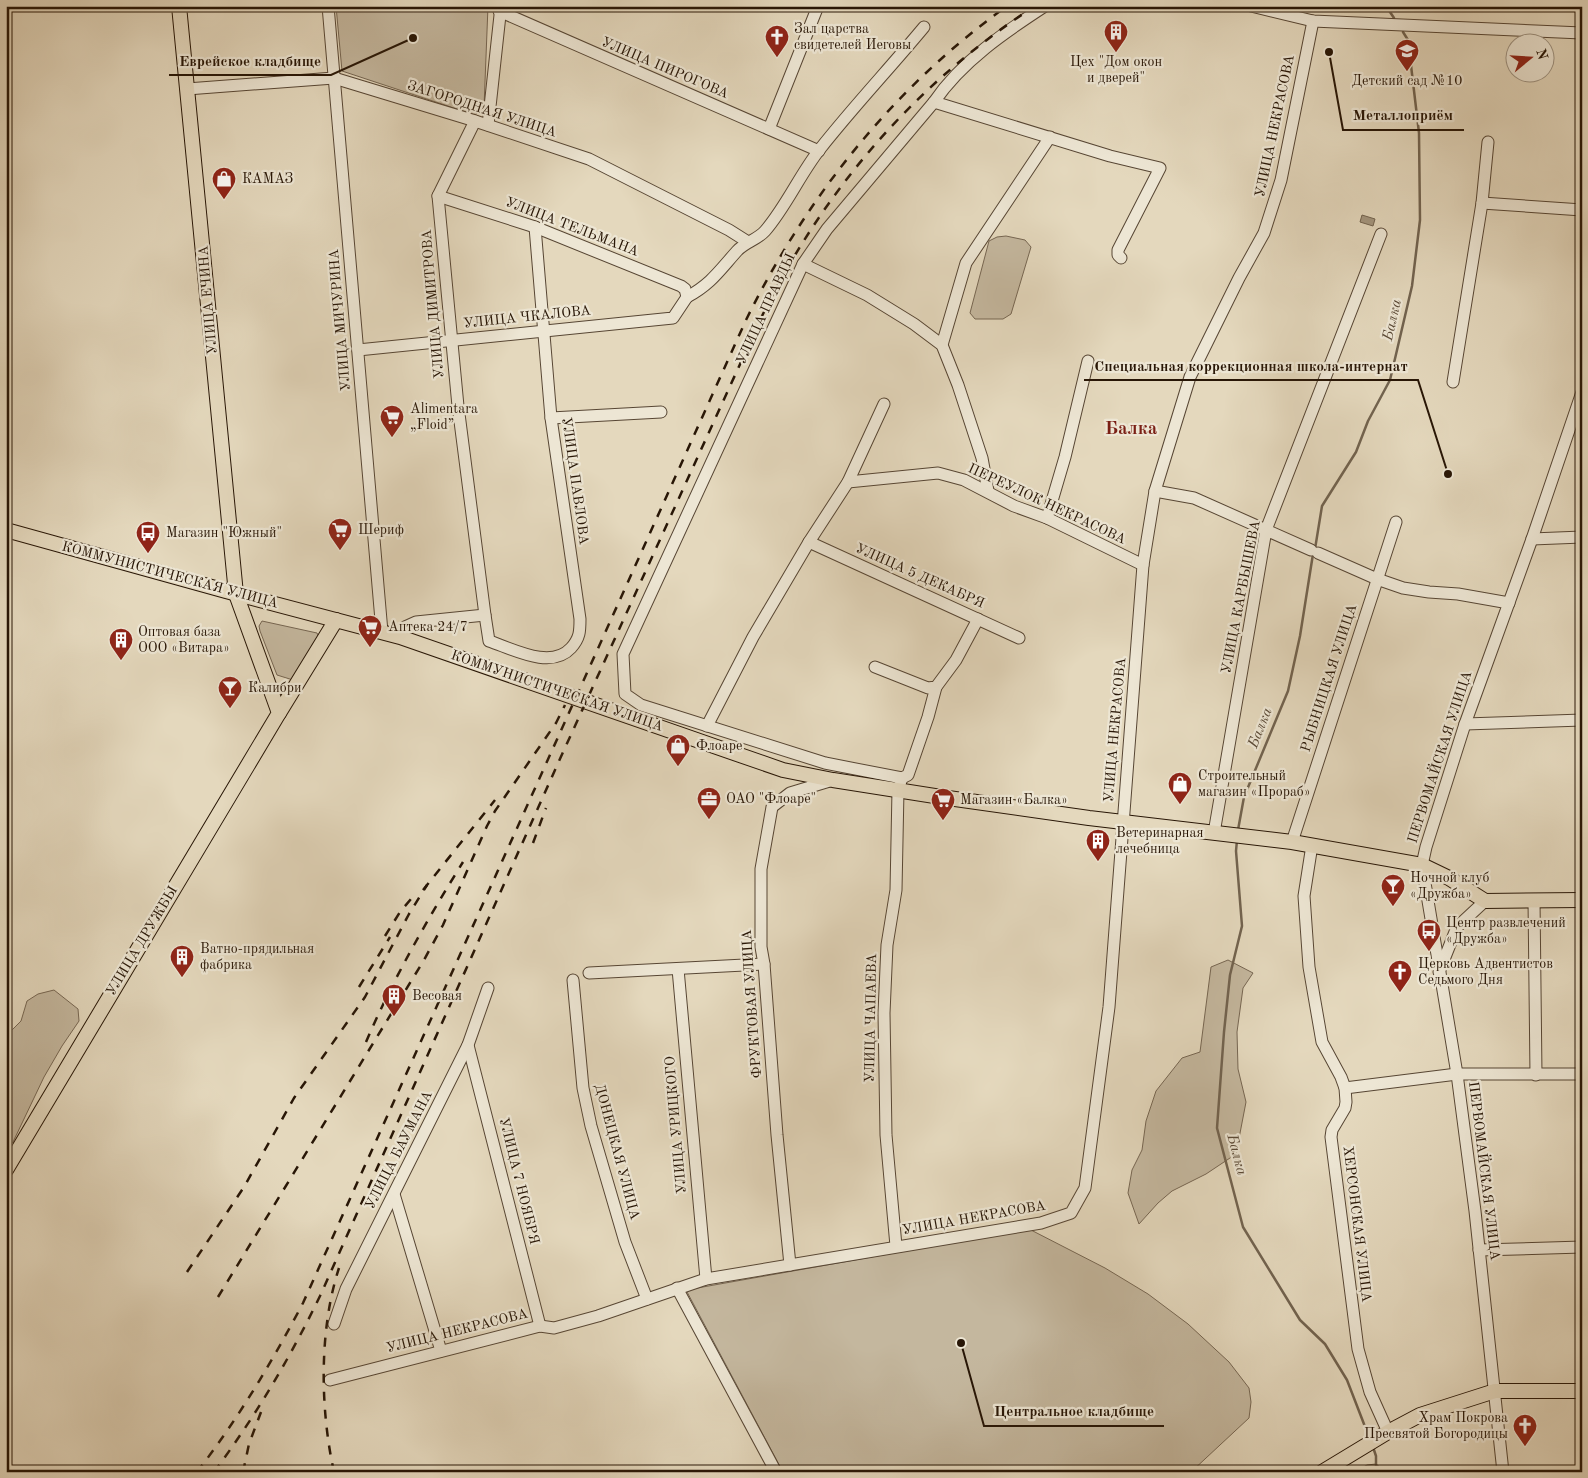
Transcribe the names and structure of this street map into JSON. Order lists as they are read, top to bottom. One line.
{"streets":{"main road":["УЛИЦА ЕЧИНА","КОММУНИСТИЧЕСКАЯ УЛИЦА","УЛИЦА ДРУЖБЫ"],"street":["УЛИЦА ПИРОГОВА","ЗАГОРОДНАЯ УЛИЦА","УЛИЦА НЕКРАСОВА","УЛИЦА ТЕЛЬМАНА","УЛИЦА ДИМИТРОВА","УЛИЦА ПРАВДЫ","УЛИЦА ЧКАЛОВА","УЛИЦА МИЧУРИНА","УЛИЦА ПАВЛОВА","ПЕРЕУЛОК НЕКРАСОВА","УЛИЦА 5 ДЕКАБРЯ","УЛИЦА КАРБЫШЕВА","РЫБНИЦКАЯ УЛИЦА","ПЕРВОМАЙСКАЯ УЛИЦА","ФРУКТОВАЯ УЛИЦА","УЛИЦА ЧАПАЕВА","УЛИЦА УРИЦКОГО","УЛИЦА БАУМАНА","ДОНЕЦКАЯ УЛИЦА","УЛИЦА 7 НОЯБРЯ","ХЕРСОНСКАЯ УЛИЦА"]},"crossings":[["ЗАГОРОДНАЯ УЛИЦА","УЛИЦА ЕЧИНА"],["ЗАГОРОДНАЯ УЛИЦА","УЛИЦА МИЧУРИНА"],["УЛИЦА НЕКРАСОВА","ПЕРЕУЛОК НЕКРАСОВА"],["УЛИЦА НЕКРАСОВА","КОММУНИСТИЧЕСКАЯ УЛИЦА"],["УЛИЦА НЕКРАСОВА","ФРУКТОВАЯ УЛИЦА"],["УЛИЦА НЕКРАСОВА","УЛИЦА ЧАПАЕВА"],["УЛИЦА НЕКРАСОВА","УЛИЦА УРИЦКОГО"],["УЛИЦА НЕКРАСОВА","ДОНЕЦКАЯ УЛИЦА"],["УЛИЦА НЕКРАСОВА","УЛИЦА 7 НОЯБРЯ"],["УЛИЦА ТЕЛЬМАНА","УЛИЦА ДИМИТРОВА"],["УЛИЦА ТЕЛЬМАНА","УЛИЦА ЧКАЛОВА"],["УЛИЦА ТЕЛЬМАНА","УЛИЦА ПАВЛОВА"],["УЛИЦА ЕЧИНА","КОММУНИСТИЧЕСКАЯ УЛИЦА"],["УЛИЦА ДИМИТРОВА","УЛИЦА ЧКАЛОВА"],["УЛИЦА ДИМИТРОВА","УЛИЦА ПАВЛОВА"],["УЛИЦА ЧКАЛОВА","УЛИЦА МИЧУРИНА"],["УЛИЦА ЧКАЛОВА","УЛИЦА ПАВЛОВА"],["УЛИЦА МИЧУРИНА","КОММУНИСТИЧЕСКАЯ УЛИЦА"],["КОММУНИСТИЧЕСКАЯ УЛИЦА","УЛИЦА КАРБЫШЕВА"],["КОММУНИСТИЧЕСКАЯ УЛИЦА","РЫБНИЦКАЯ УЛИЦА"],["КОММУНИСТИЧЕСКАЯ УЛИЦА","ПЕРВОМАЙСКАЯ УЛИЦА"],["КОММУНИСТИЧЕСКАЯ УЛИЦА","УЛИЦА ДРУЖБЫ"],["КОММУНИСТИЧЕСКАЯ УЛИЦА","ФРУКТОВАЯ УЛИЦА"],["КОММУНИСТИЧЕСКАЯ УЛИЦА","УЛИЦА ЧАПАЕВА"],["УЛИЦА БАУМАНА","УЛИЦА 7 НОЯБРЯ"]],"districts":["Балка"],"water":["Балка"],"places":{"other":["Еврейское кладбище","Металлоприём","Специальная коррекционная школа-интернат","Центральное кладбище"],"building":["Цех \"Дом окон и дверей\"","Оптовая база ООО «Витара»","Ветеринарная лечебница","Ватно-прядильная фабрика","Весовая"],"church":["Зал царства свидетелей Иеговы","Церковь Адвентистов Седьмого Дня","Храм Покрова Пресвятой Богородицы"],"school or university":["Детский сад №10"],"shop":["КАМАЗ","Флоаре","Строительный магазин «Прораб»"],"supermarket":["Alimentara „Floid”","Шериф","Аптека 24/7","Магазин «Балка»"],"bus stop":["Магазин \"Южный\"","Центр развлечений «Дружба»"],"bar":["Калибри","Ночной клуб «Дружба»"],"office":["ОАО \"Флоаре\""]},"north":"right"}
